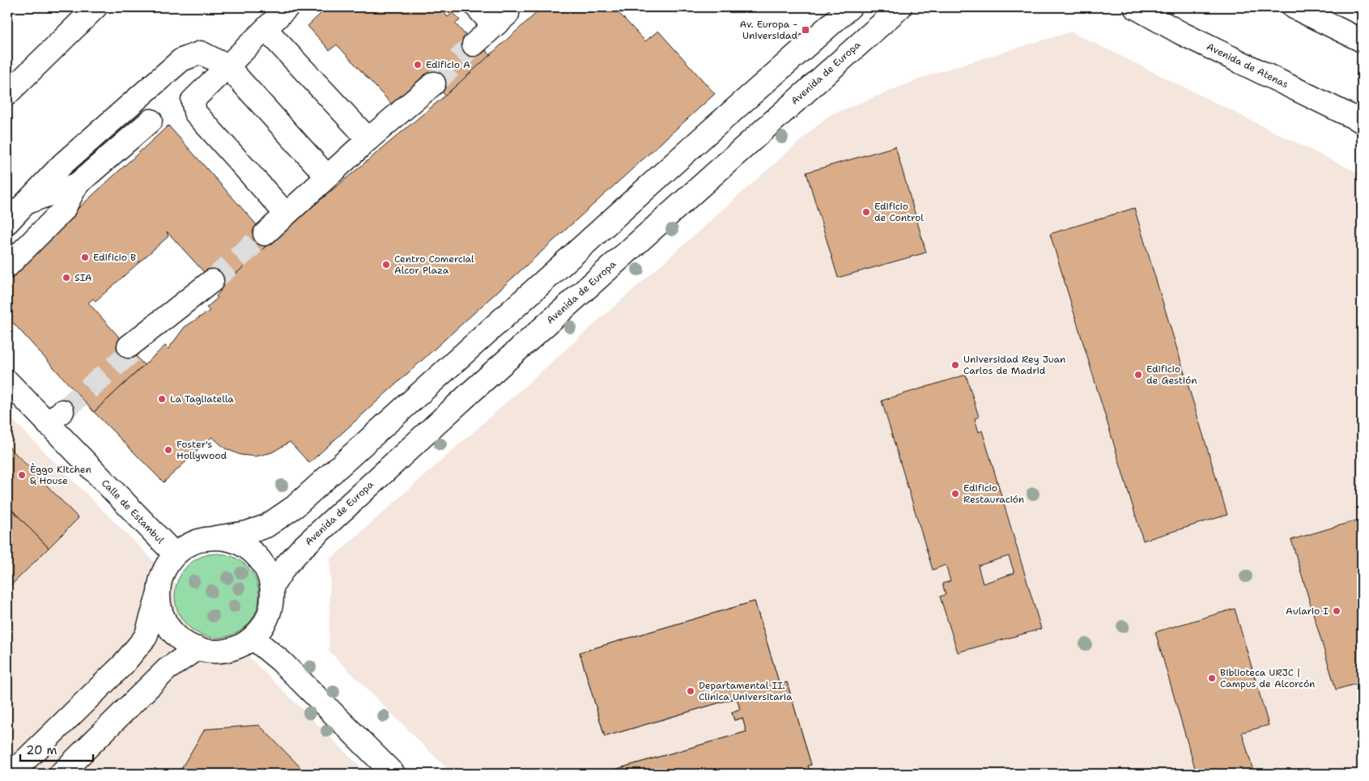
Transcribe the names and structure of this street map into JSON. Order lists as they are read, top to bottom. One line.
{"streets":{"main road":["Avenida de Atenas","Avenida de Europa","Calle de Estambul"]},"crossings":[["Avenida de Europa","Calle de Estambul"]],"places":{"transit":["Av. Europa - Universidad"],"other":["Edificio A","Edificio de Control","Edificio B","Centro Comercial Alcor Plaza","SIA","Universidad Rey Juan Carlos de Madrid","Edificio de Gestión","La Tagliatella","Foster's Hollywood","Èggo Kitchen & House","Edificio Restauración","Aulario I","Biblioteca URJC | Campus de Alcorcón","Departamental II. Clinica Universitaria"]},"scale_bar":"20 m"}
